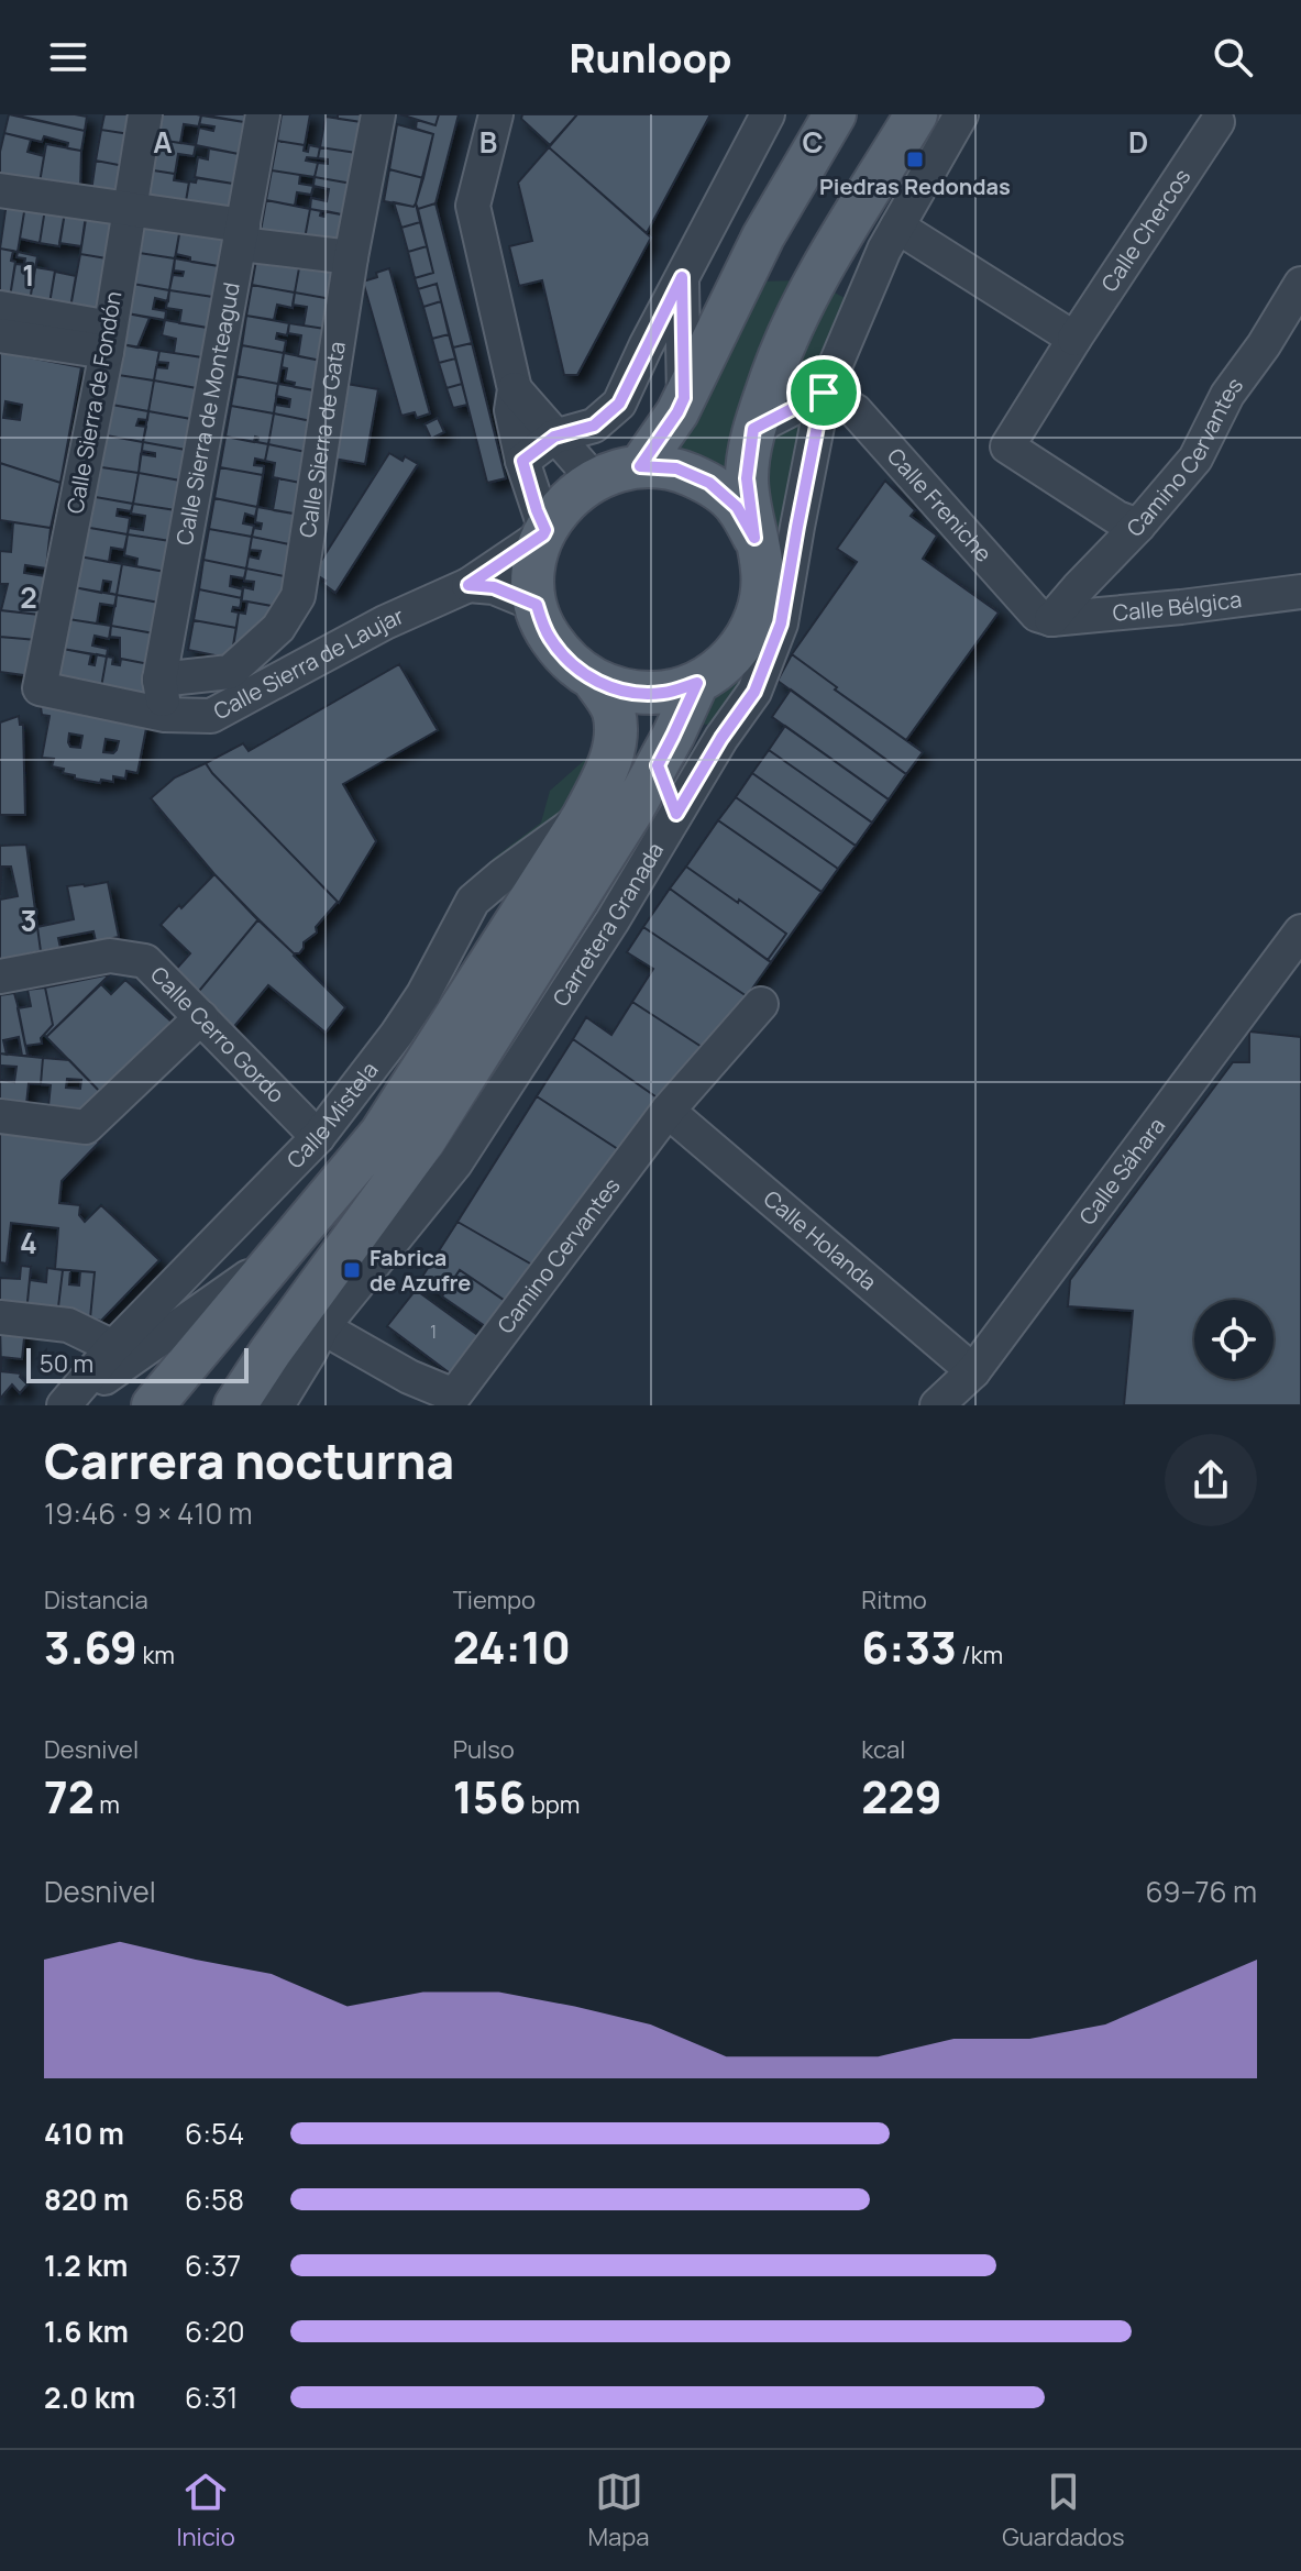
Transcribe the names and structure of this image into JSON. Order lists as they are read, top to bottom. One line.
{"streets":{"main road":["Carretera Granada"],"street":["Calle Chercos","Calle Sierra de Fondón","Calle Sierra de Monteagud","Calle Sierra de Gata","Camino Cervantes","Calle Freniche","Calle Bélgica","Calle Sierra de Laujar","Calle Cerro Gordo","Calle Mistela","Calle Sáhara","Calle Holanda"]},"crossings":[["Calle Chercos","Camino Cervantes"],["Calle Sierra de Fondón","Calle Sierra de Laujar"],["Calle Sierra de Monteagud","Calle Sierra de Gata"],["Calle Sierra de Monteagud","Calle Sierra de Laujar"],["Camino Cervantes","Calle Freniche"],["Camino Cervantes","Calle Bélgica"],["Camino Cervantes","Carretera Granada"],["Camino Cervantes","Calle Holanda"],["Calle Freniche","Calle Bélgica"],["Calle Freniche","Carretera Granada"],["Calle Sierra de Laujar","Carretera Granada"],["Carretera Granada","Calle Mistela"],["Calle Cerro Gordo","Calle Mistela"],["Calle Sáhara","Calle Holanda"]],"places":{"transit":["Piedras Redondas","Fabrica de Azufre"]},"house_numbers":["1"],"scale_bar":"50 m","page":{"header":"Runloop","scale":"50 m","heading":["Carrera nocturna","19:46 · 9 × 410 m"],"stats":[["Distancia","3.69 km"],["Tiempo","24:10"],["Ritmo","6:33 /km"],["Desnivel","72 m"],["Pulso","156 bpm"],["kcal","229"]],"chart":["Desnivel","69–76 m"],"list":[{"name":"410 m","note":"6:54"},{"name":"820 m","note":"6:58"},{"name":"1.2 km","note":"6:37"},{"name":"1.6 km","note":"6:20"},{"name":"2.0 km","note":"6:31"}],"tabs":["Inicio","Mapa","Guardados"]},"grid":{"columns":["A","B","C","D"],"rows":["1","2","3","4"]}}
